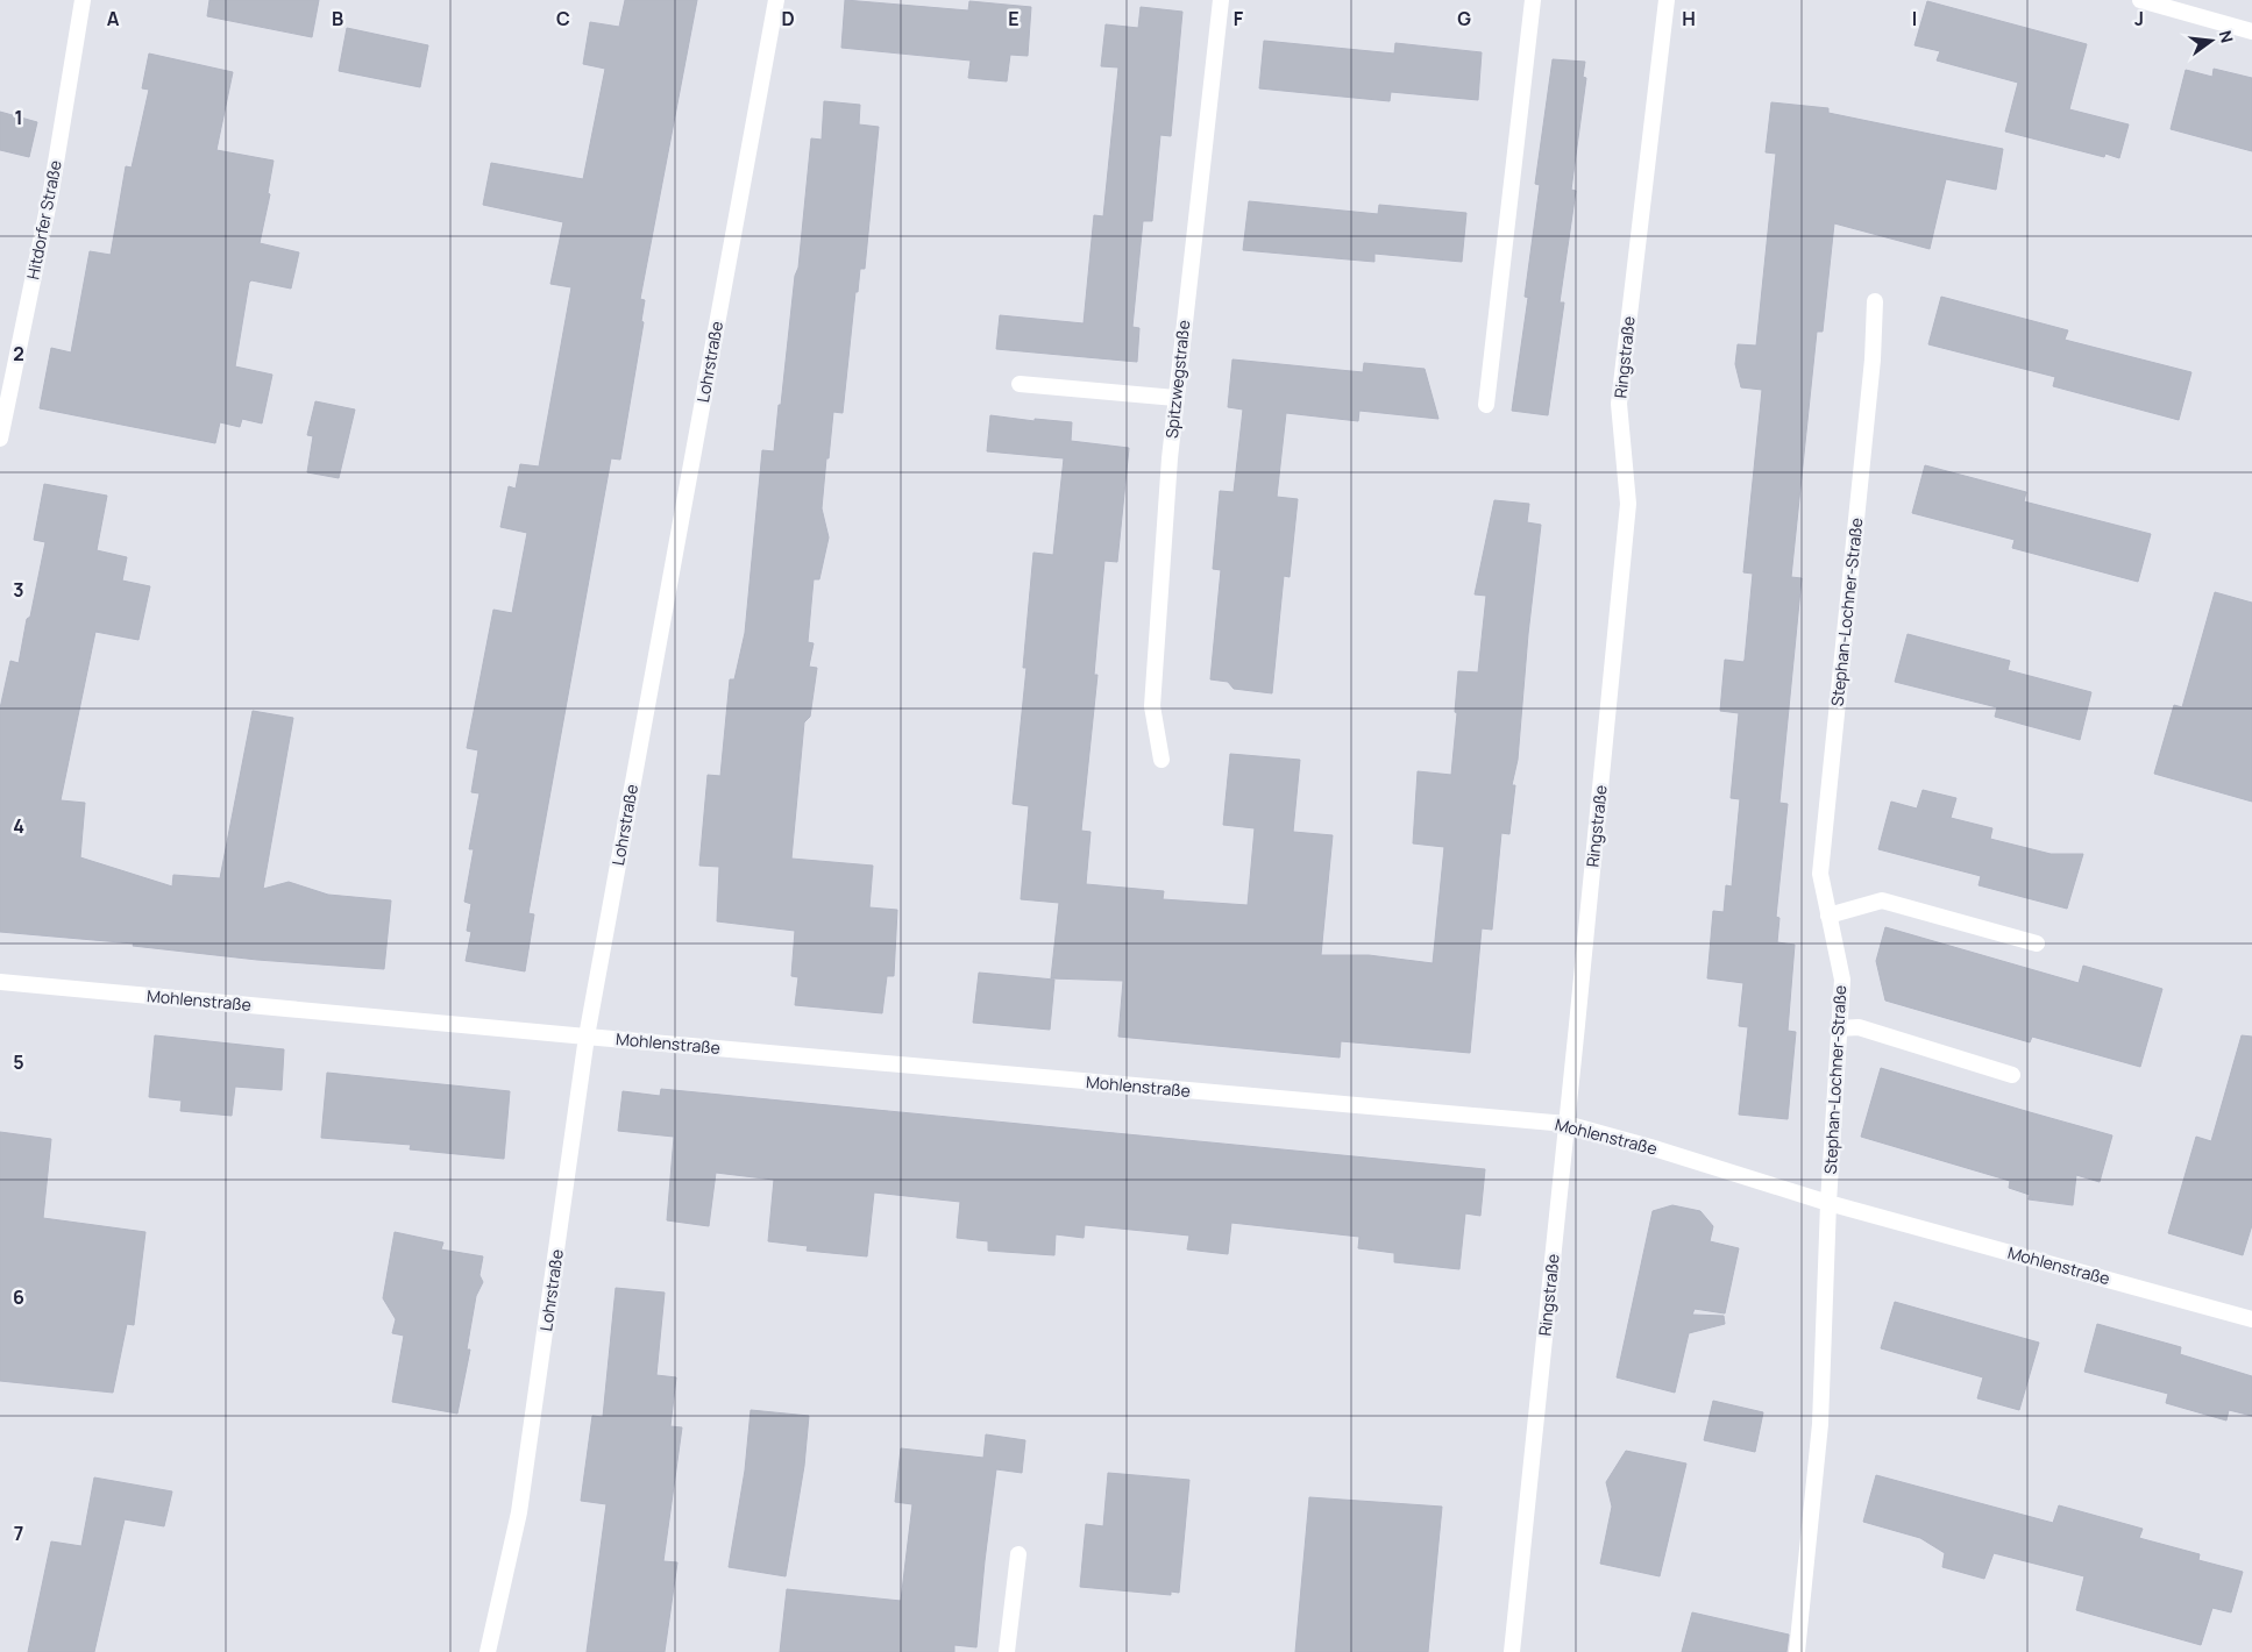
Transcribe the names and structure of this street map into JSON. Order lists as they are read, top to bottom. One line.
{"streets":{"street":["Hitdorfer Straße","Ringstraße","Lohrstraße","Spitzwegstraße","Stephan-Lochner-Straße","Mohlenstraße"]},"crossings":[["Ringstraße","Mohlenstraße"],["Lohrstraße","Mohlenstraße"],["Stephan-Lochner-Straße","Mohlenstraße"]],"north":"right","grid":{"columns":["A","B","C","D","E","F","G","H","I","J"],"rows":["1","2","3","4","5","6","7"]}}
